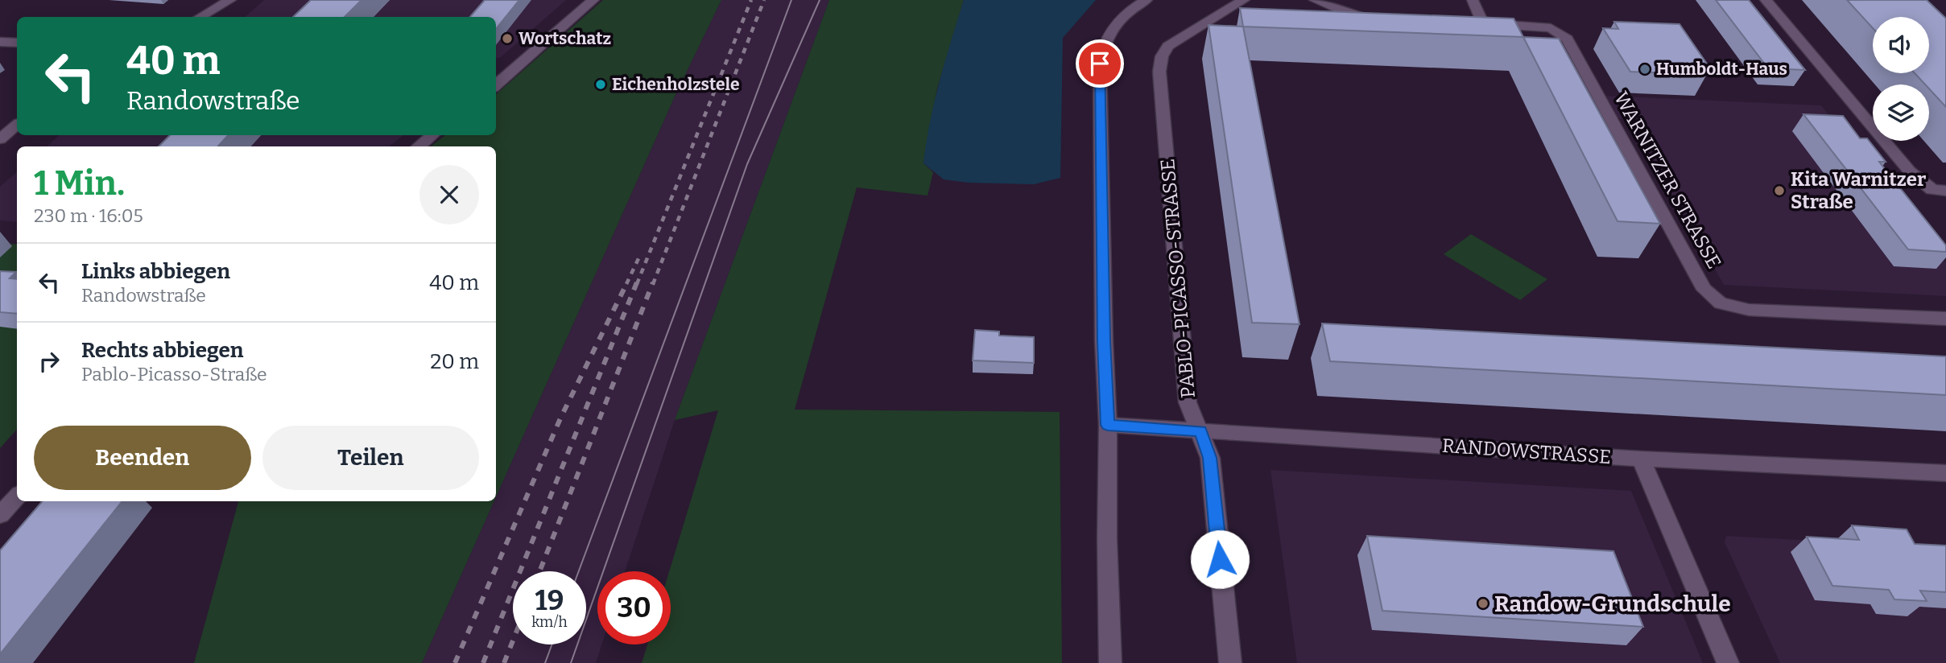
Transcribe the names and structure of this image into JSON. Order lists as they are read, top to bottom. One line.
{"streets":{"street":["WARNITZER STRASSE","PABLO-PICASSO-STRASSE","RANDOWSTRASSE"]},"crossings":[["PABLO-PICASSO-STRASSE","RANDOWSTRASSE"]],"places":["Wortschatz","Humboldt-Haus","Eichenholzstele","Kita Warnitzer Straße","Randow-Grundschule"],"page":{"turn":["40 m","Randowstraße"],"heading":["1 Min.","230 m · 16:05"],"list":[{"name":"Links abbiegen","note":"Randowstraße","value":"40 m"},{"name":"Rechts abbiegen","note":"Pablo-Picasso-Straße","value":"20 m"}],"buttons":["Beenden","Teilen"],"speed":"19 km/h","limit":"30"}}
